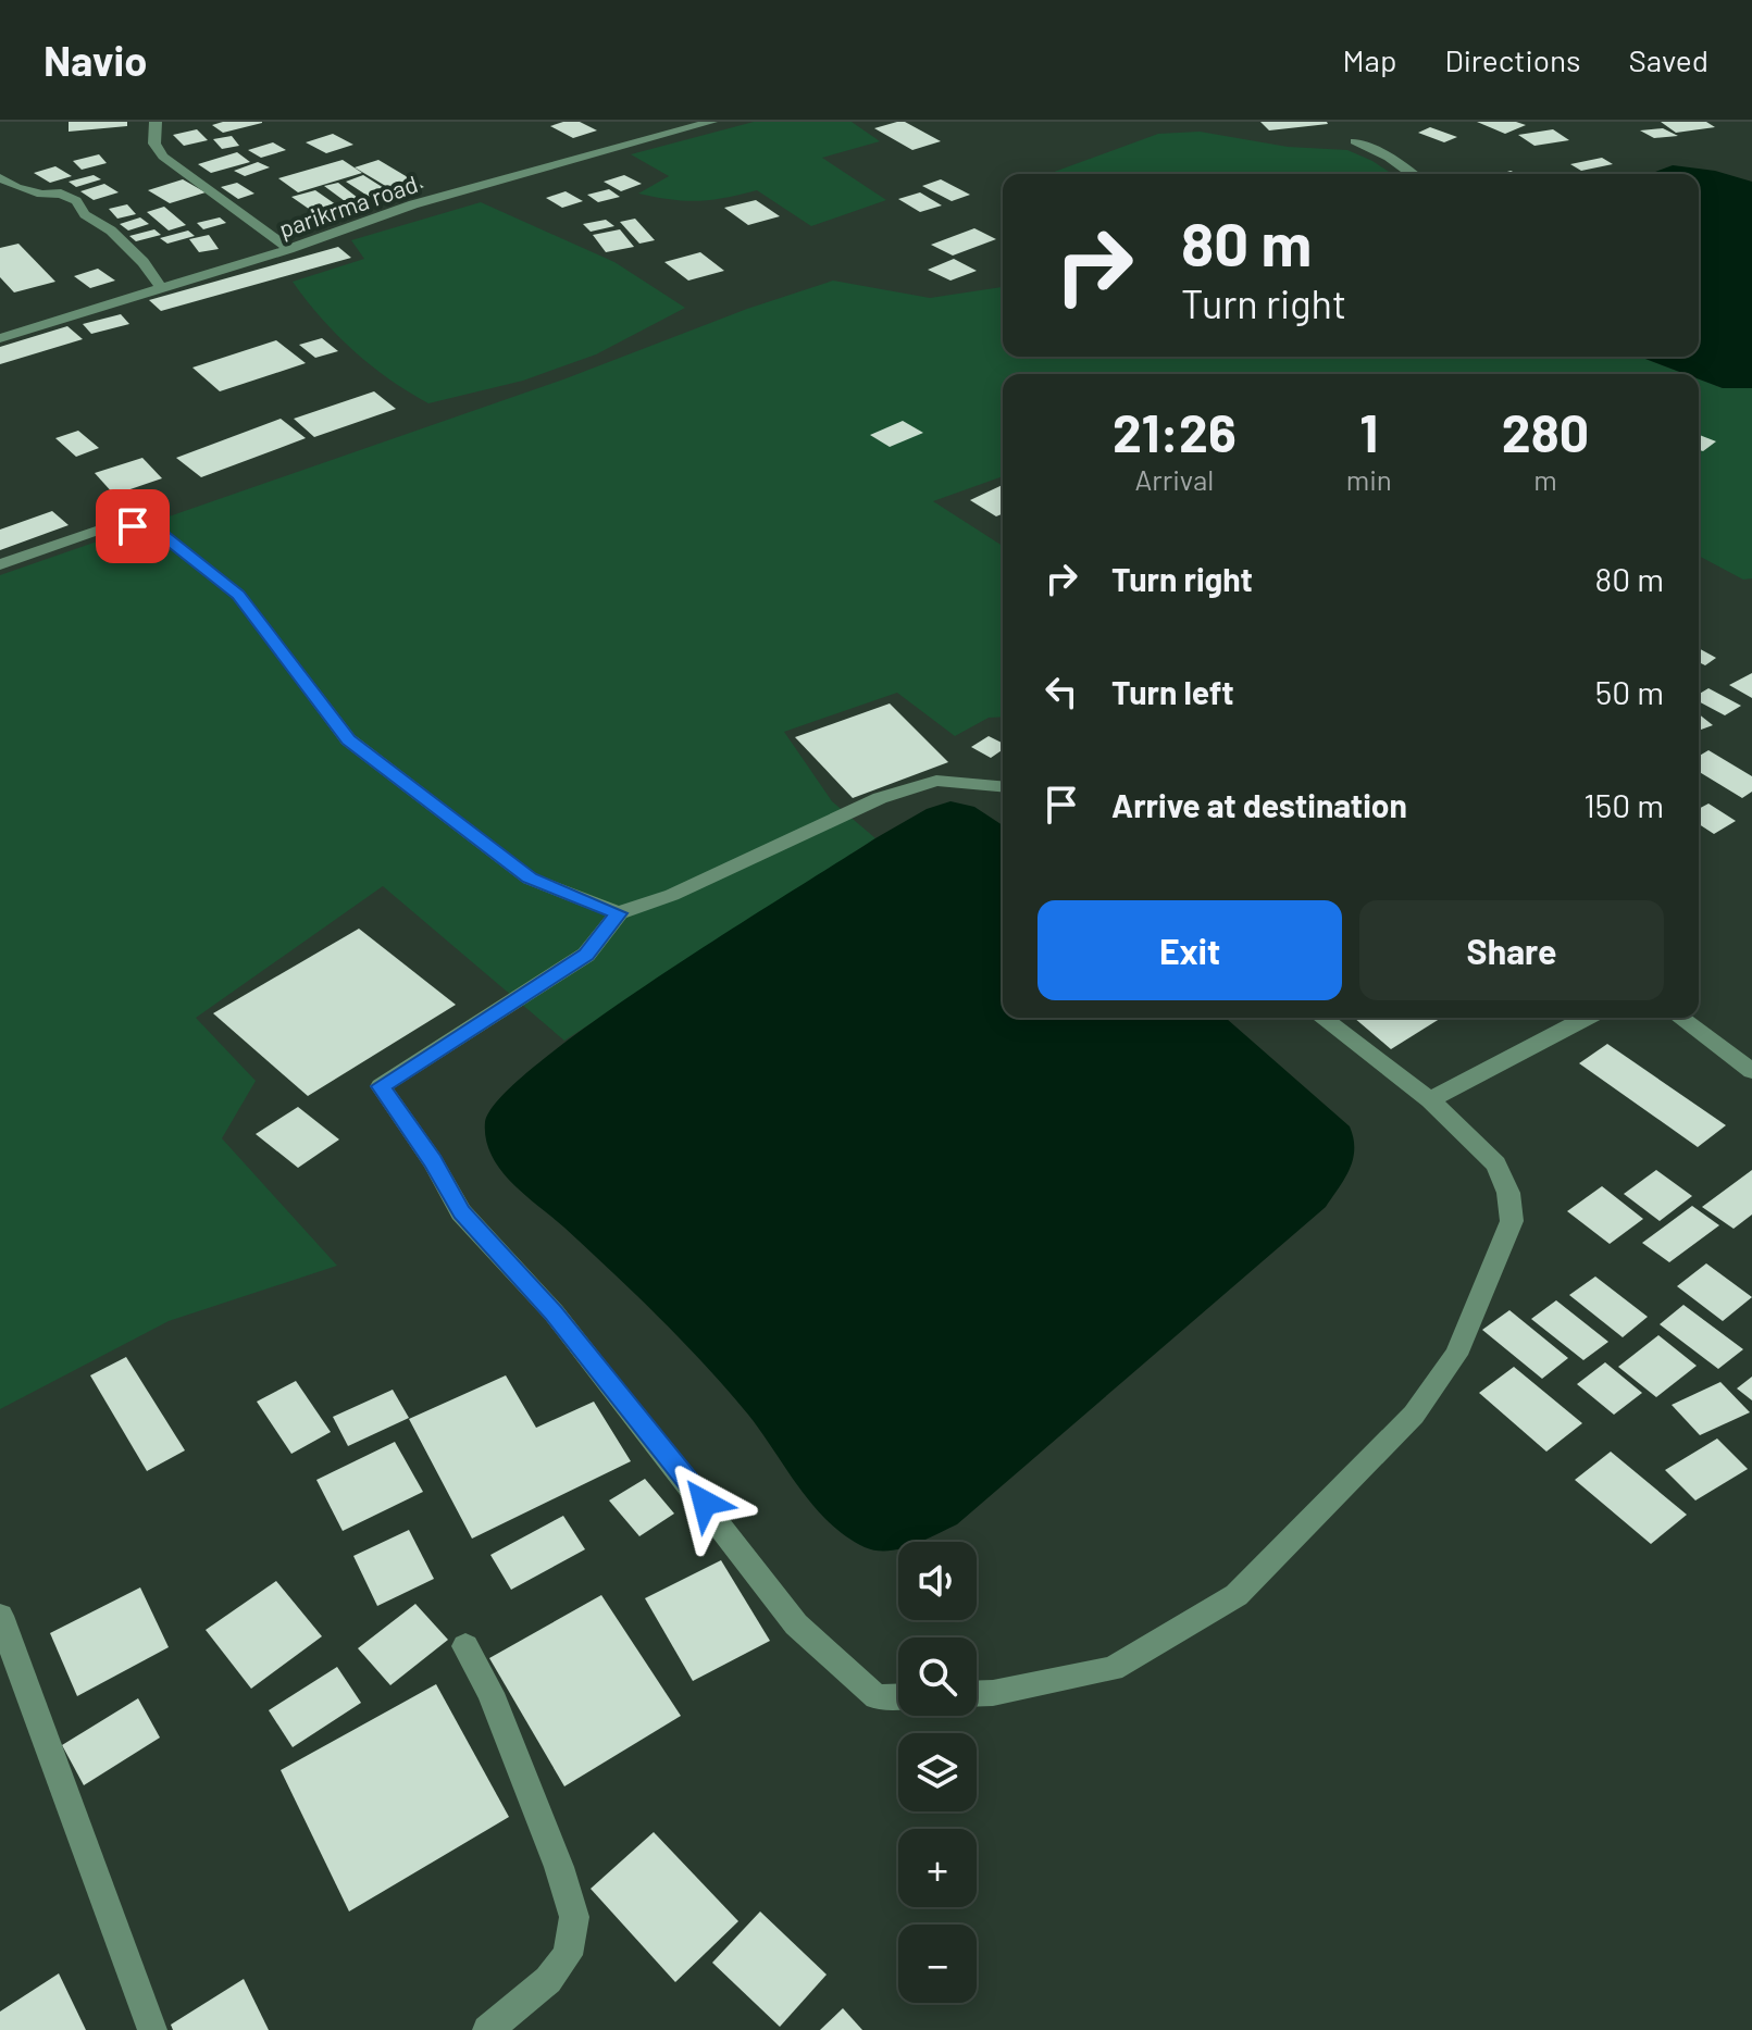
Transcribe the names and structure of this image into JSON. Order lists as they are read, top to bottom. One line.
{"streets":{"street":["parikrma road"]},"page":{"header":"Navio","nav":["Map","Directions","Saved"],"turn":["80 m","Turn right"],"eta":["21:26","Arrival","1","min","280","m"],"list":[{"name":"Turn right","value":"80 m"},{"name":"Turn left","value":"50 m"},{"name":"Arrive at destination","value":"150 m"}],"buttons":["Exit","Share"],"map_buttons":["+","−"]}}
